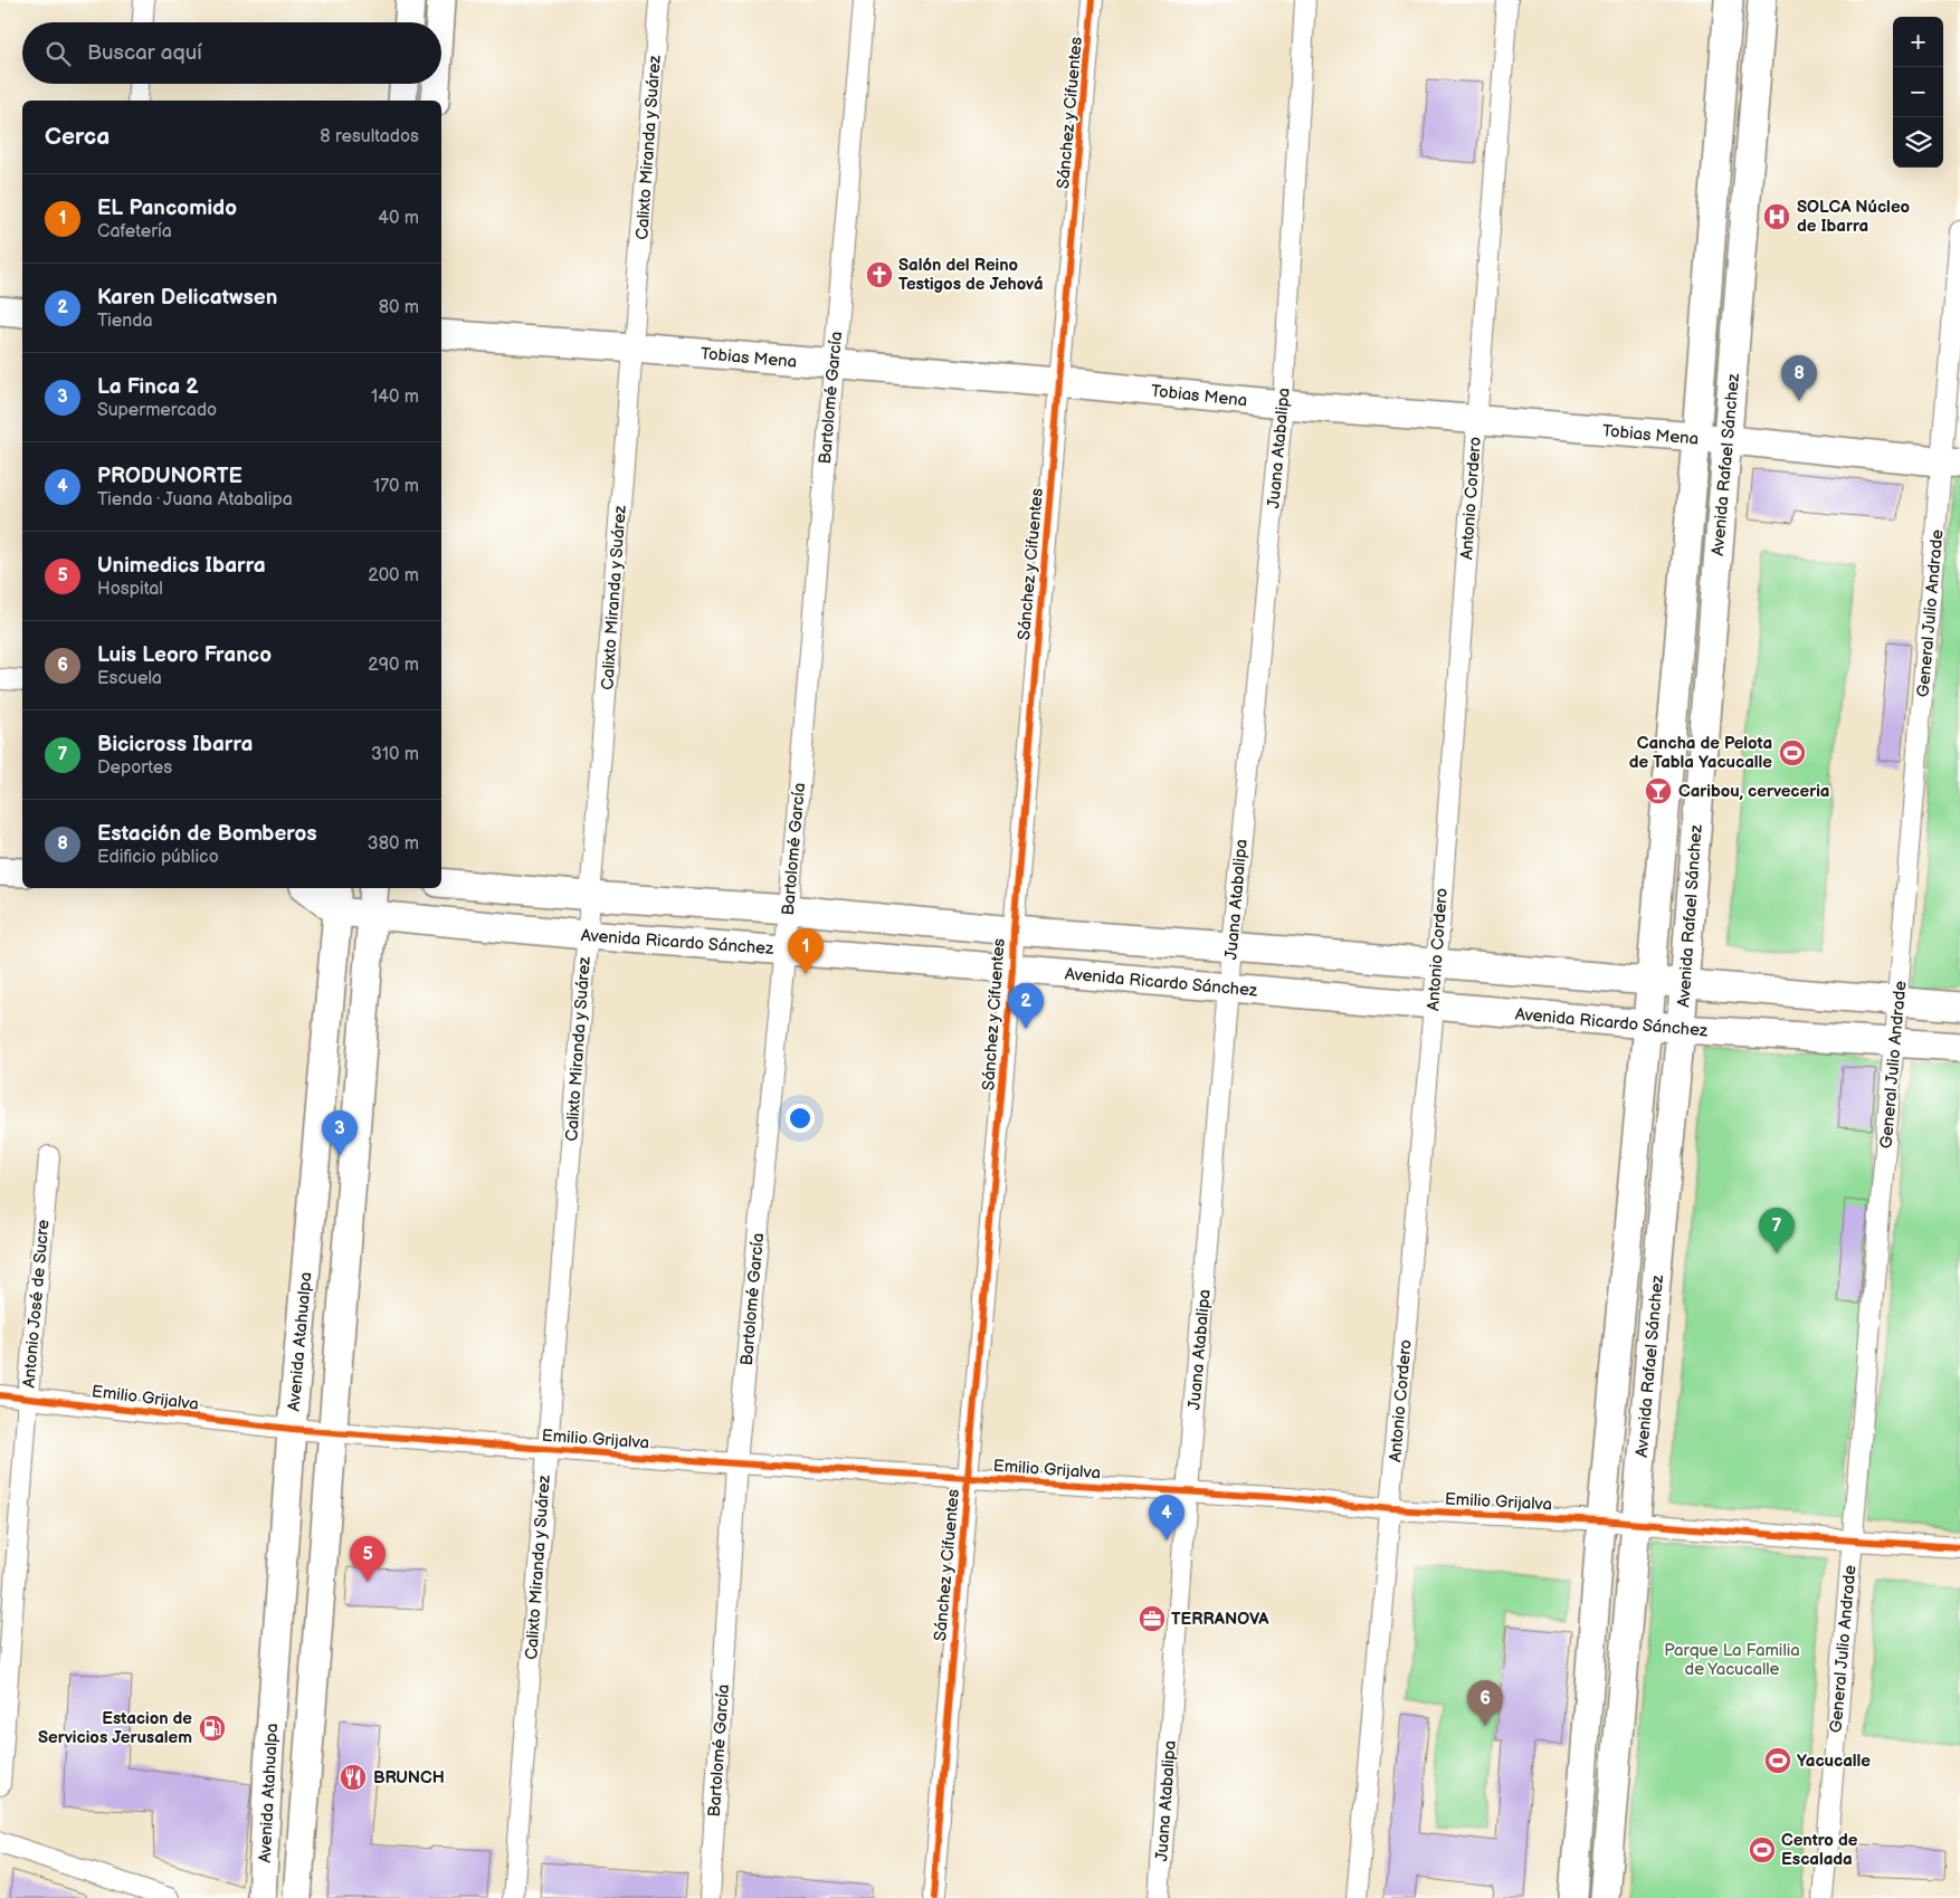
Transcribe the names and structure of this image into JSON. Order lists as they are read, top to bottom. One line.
{"streets":{"main road":["Tobias Mena","Avenida Rafael Sánchez","Avenida Ricardo Sánchez","Avenida Atahualpa"],"street":["Sánchez y Cifuentes","Calixto Miranda y Suárez","Bartolomé García","Juana Atabalipa","Antonio Cordero","General Julio Andrade","Antonio José de Sucre","Emilio Grijalva"]},"crossings":[["Sánchez y Cifuentes","Tobias Mena"],["Sánchez y Cifuentes","Avenida Ricardo Sánchez"],["Sánchez y Cifuentes","Emilio Grijalva"],["Calixto Miranda y Suárez","Tobias Mena"],["Calixto Miranda y Suárez","Avenida Ricardo Sánchez"],["Calixto Miranda y Suárez","Emilio Grijalva"],["Tobias Mena","Bartolomé García"],["Tobias Mena","Juana Atabalipa"],["Tobias Mena","Avenida Rafael Sánchez"],["Tobias Mena","Antonio Cordero"],["Tobias Mena","General Julio Andrade"],["Bartolomé García","Avenida Ricardo Sánchez"],["Bartolomé García","Emilio Grijalva"],["Juana Atabalipa","Avenida Ricardo Sánchez"],["Juana Atabalipa","Emilio Grijalva"],["Avenida Rafael Sánchez","Avenida Ricardo Sánchez"],["Avenida Rafael Sánchez","Emilio Grijalva"],["Antonio Cordero","Avenida Ricardo Sánchez"],["Antonio Cordero","Emilio Grijalva"],["General Julio Andrade","Avenida Ricardo Sánchez"],["General Julio Andrade","Emilio Grijalva"],["Avenida Ricardo Sánchez","Avenida Atahualpa"],["Antonio José de Sucre","Emilio Grijalva"],["Avenida Atahualpa","Emilio Grijalva"]],"parks":["Parque La Familia de Yacucalle"],"places":{"hospital":["SOLCA Núcleo de Ibarra"],"church":["Salón del Reino Testigos de Jehová"],"sports":["Cancha de Pelota de Tabla Yacucalle","Yacucalle","Centro de Escalada"],"bar":["Caribou, cerveceria"],"office":["TERRANOVA"],"fuel station":["Estacion de Servicios Jerusalem"],"restaurant":["BRUNCH"]},"page":{"map_buttons":["+","−"],"search":"Buscar aquí","heading":["Cerca","8 resultados"],"list":[{"mark":"1","name":"EL Pancomido","note":"Cafetería","value":"40 m"},{"mark":"2","name":"Karen Delicatwsen","note":"Tienda","value":"80 m"},{"mark":"3","name":"La Finca 2","note":"Supermercado","value":"140 m"},{"mark":"4","name":"PRODUNORTE","note":"Tienda · Juana Atabalipa","value":"170 m"},{"mark":"5","name":"Unimedics Ibarra","note":"Hospital","value":"200 m"},{"mark":"6","name":"Luis Leoro Franco","note":"Escuela","value":"290 m"},{"mark":"7","name":"Bicicross Ibarra","note":"Deportes","value":"310 m"},{"mark":"8","name":"Estación de Bomberos","note":"Edificio público","value":"380 m"}],"pins":["8","1","2","3","7","4","5","6"]}}
